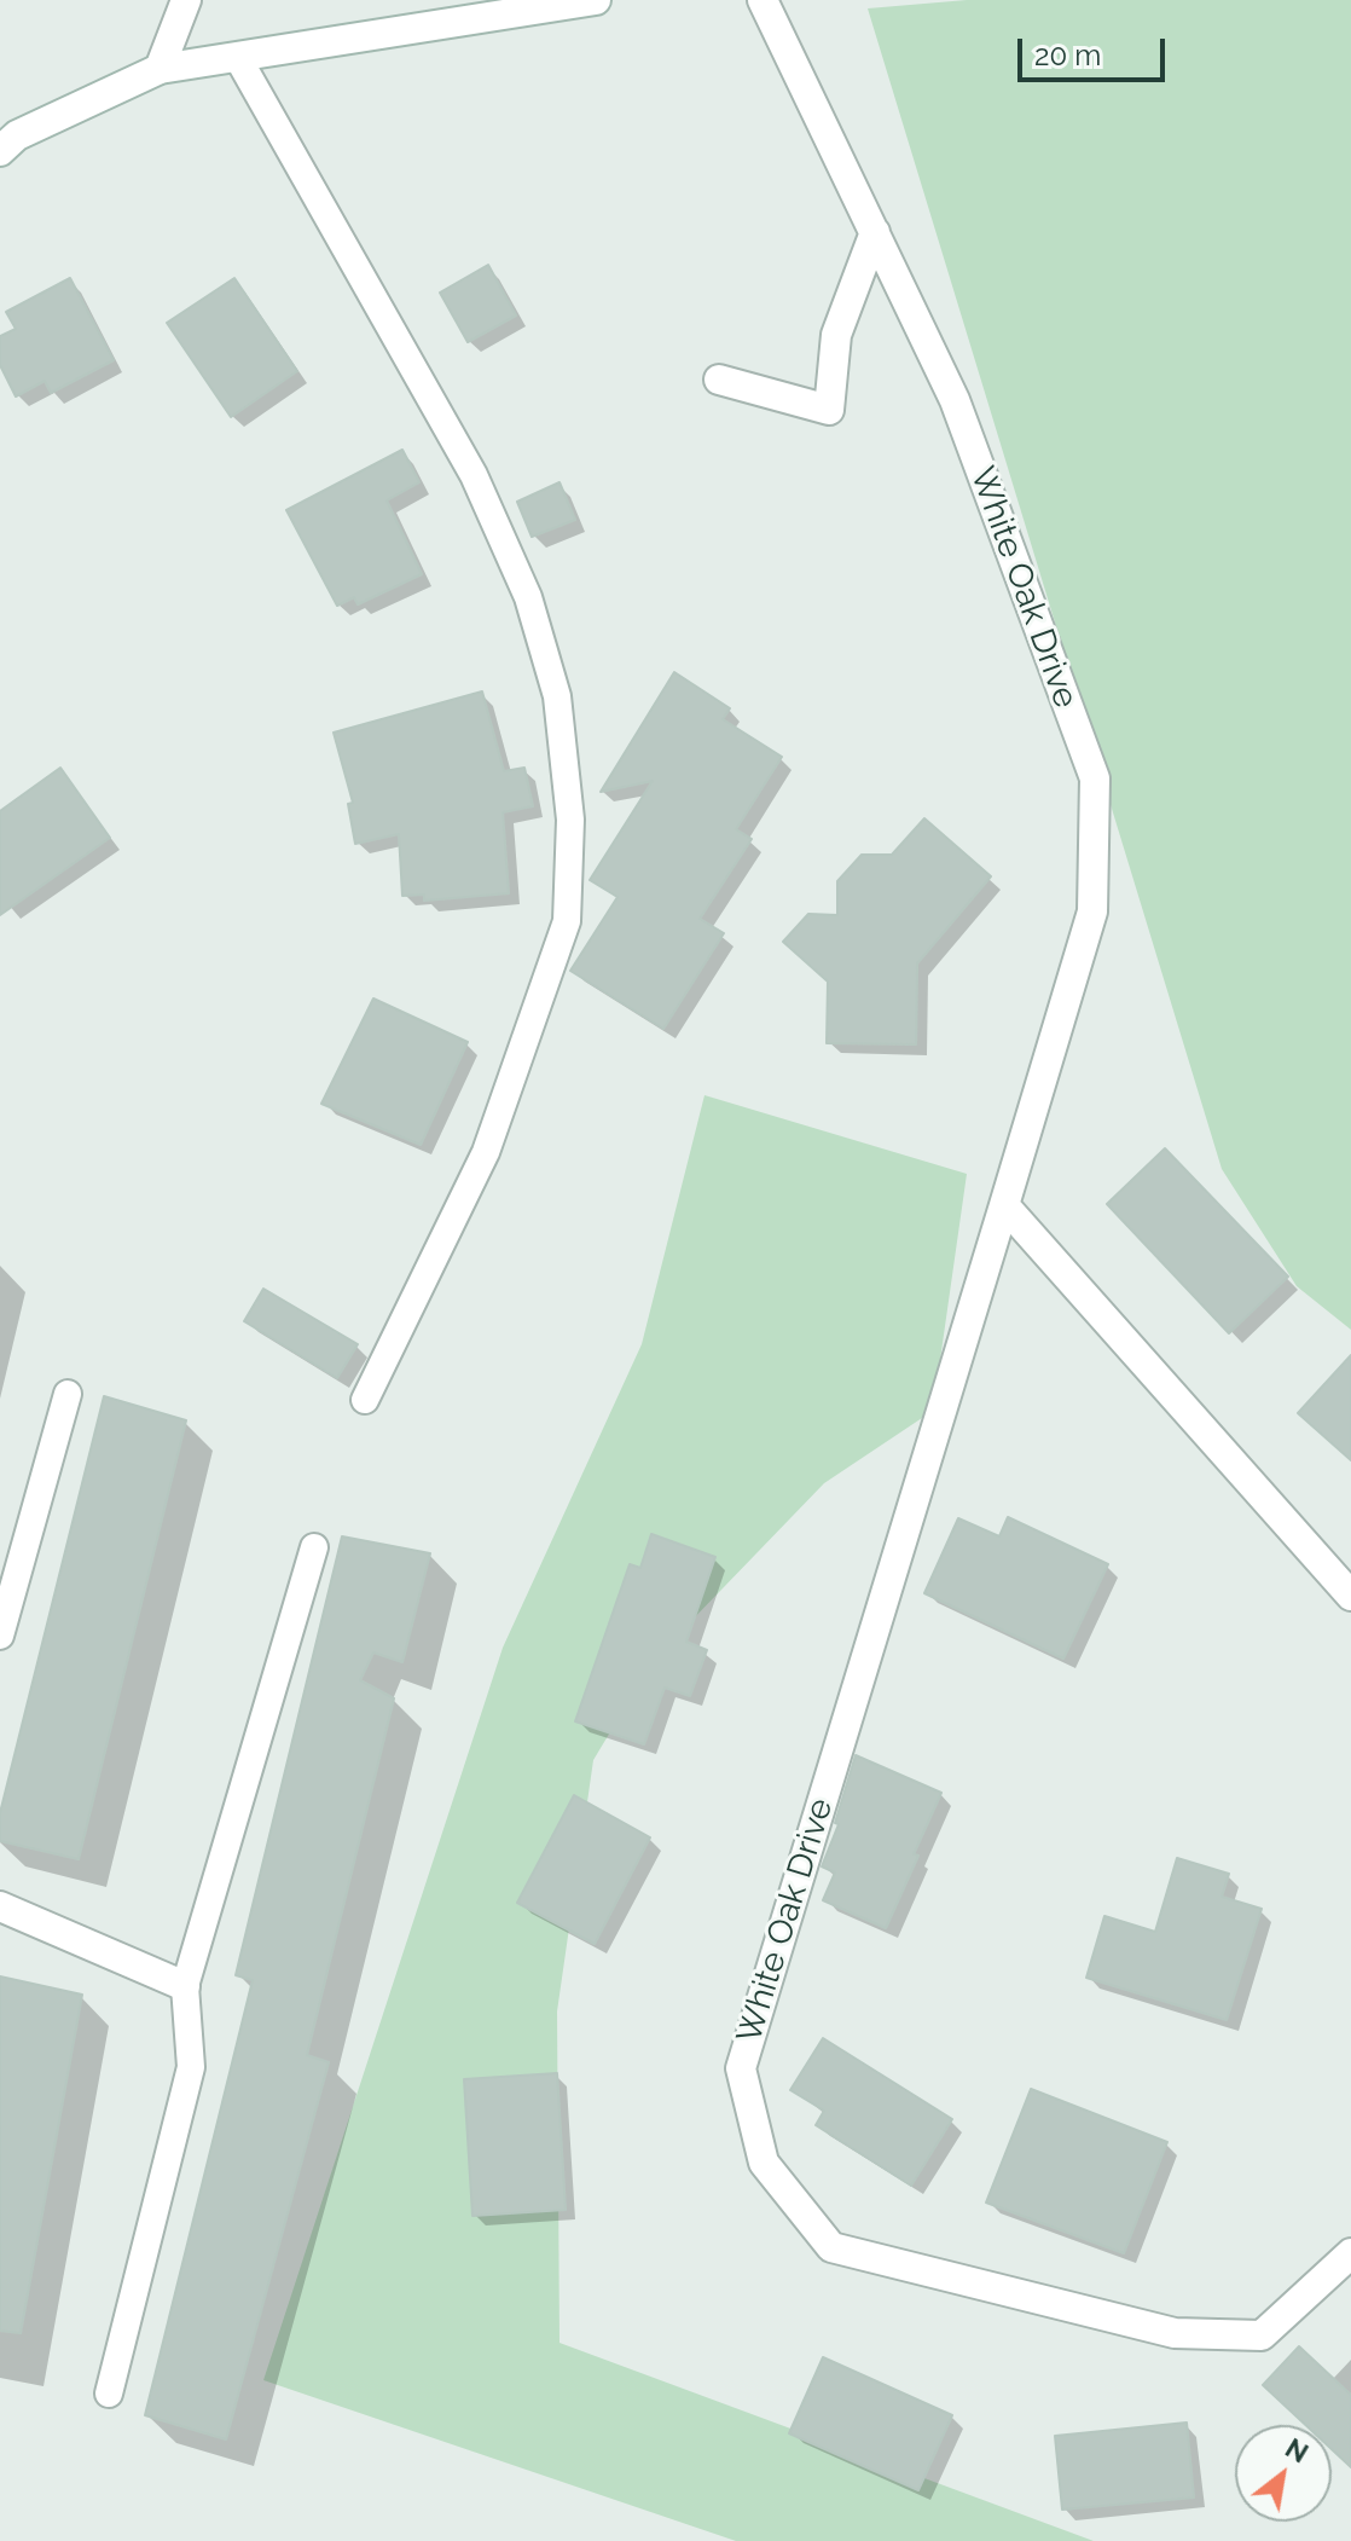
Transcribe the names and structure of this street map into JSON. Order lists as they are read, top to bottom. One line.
{"streets":{"street":["White Oak Drive"]},"scale_bar":"20 m","north":"top right"}
